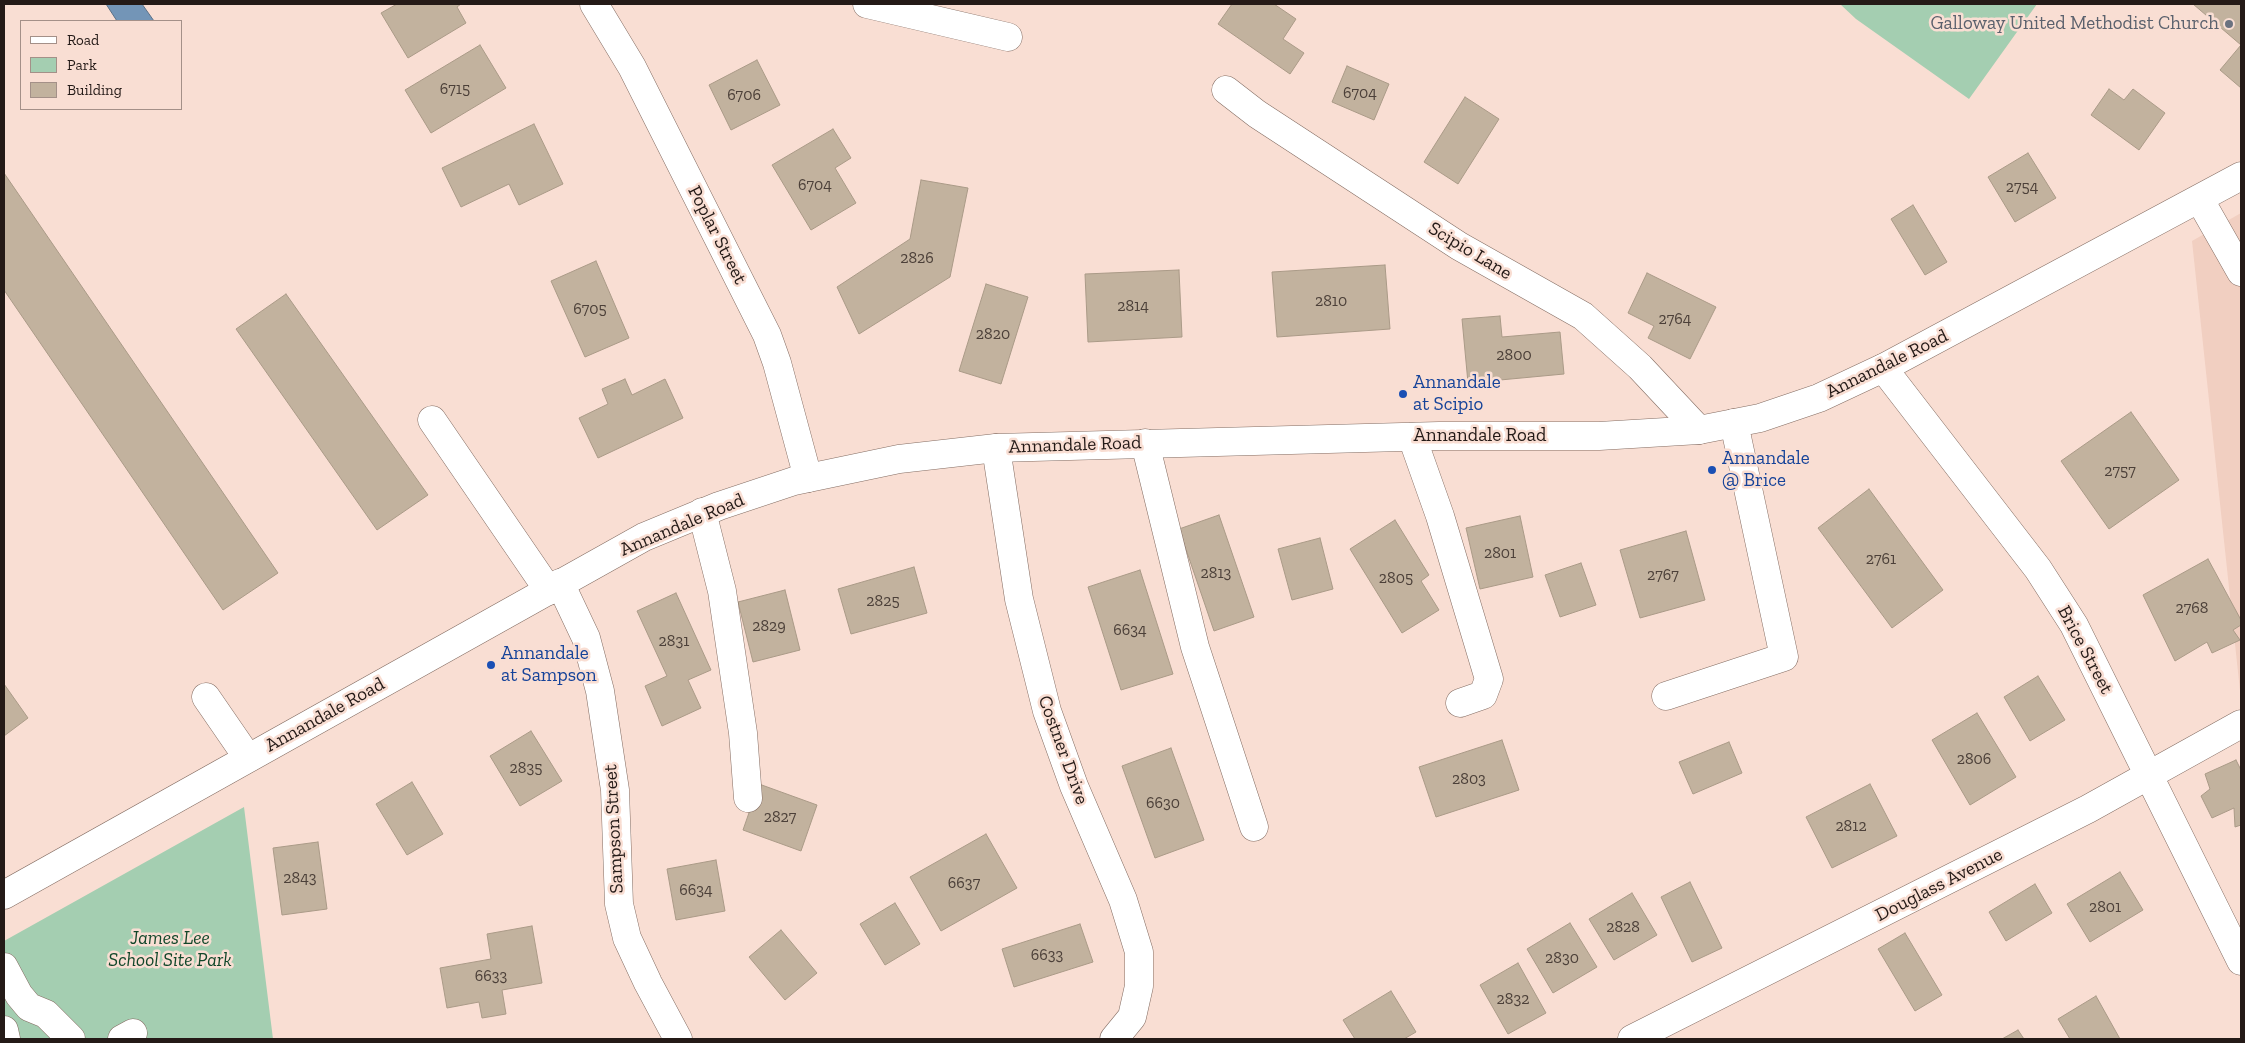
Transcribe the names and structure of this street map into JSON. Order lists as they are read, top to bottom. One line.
{"streets":{"street":["Poplar Street","Scipio Lane","Annandale Road","Brice Street","Costner Drive","Sampson Street","Douglass Avenue"]},"crossings":[["Poplar Street","Annandale Road"],["Scipio Lane","Annandale Road"],["Annandale Road","Brice Street"],["Annandale Road","Costner Drive"],["Annandale Road","Sampson Street"],["Brice Street","Douglass Avenue"]],"parks":["James Lee School Site Park"],"places":["Galloway United Methodist Church","Annandale at Scipio","Annandale @ Brice","Annandale at Sampson"],"house_numbers":["6715","6704","6706","6704","2754","2826","2810","2814","6705","2764","2820","2800","2757","2801","2761","2813","2767","2805","2825","2768","2829","6634","2831","2806","2835","2803","6630","2827","2812","2843","6637","6634","2801","2828","6633","2830","6633","2832"],"legend":["Road","Park","Building"]}
